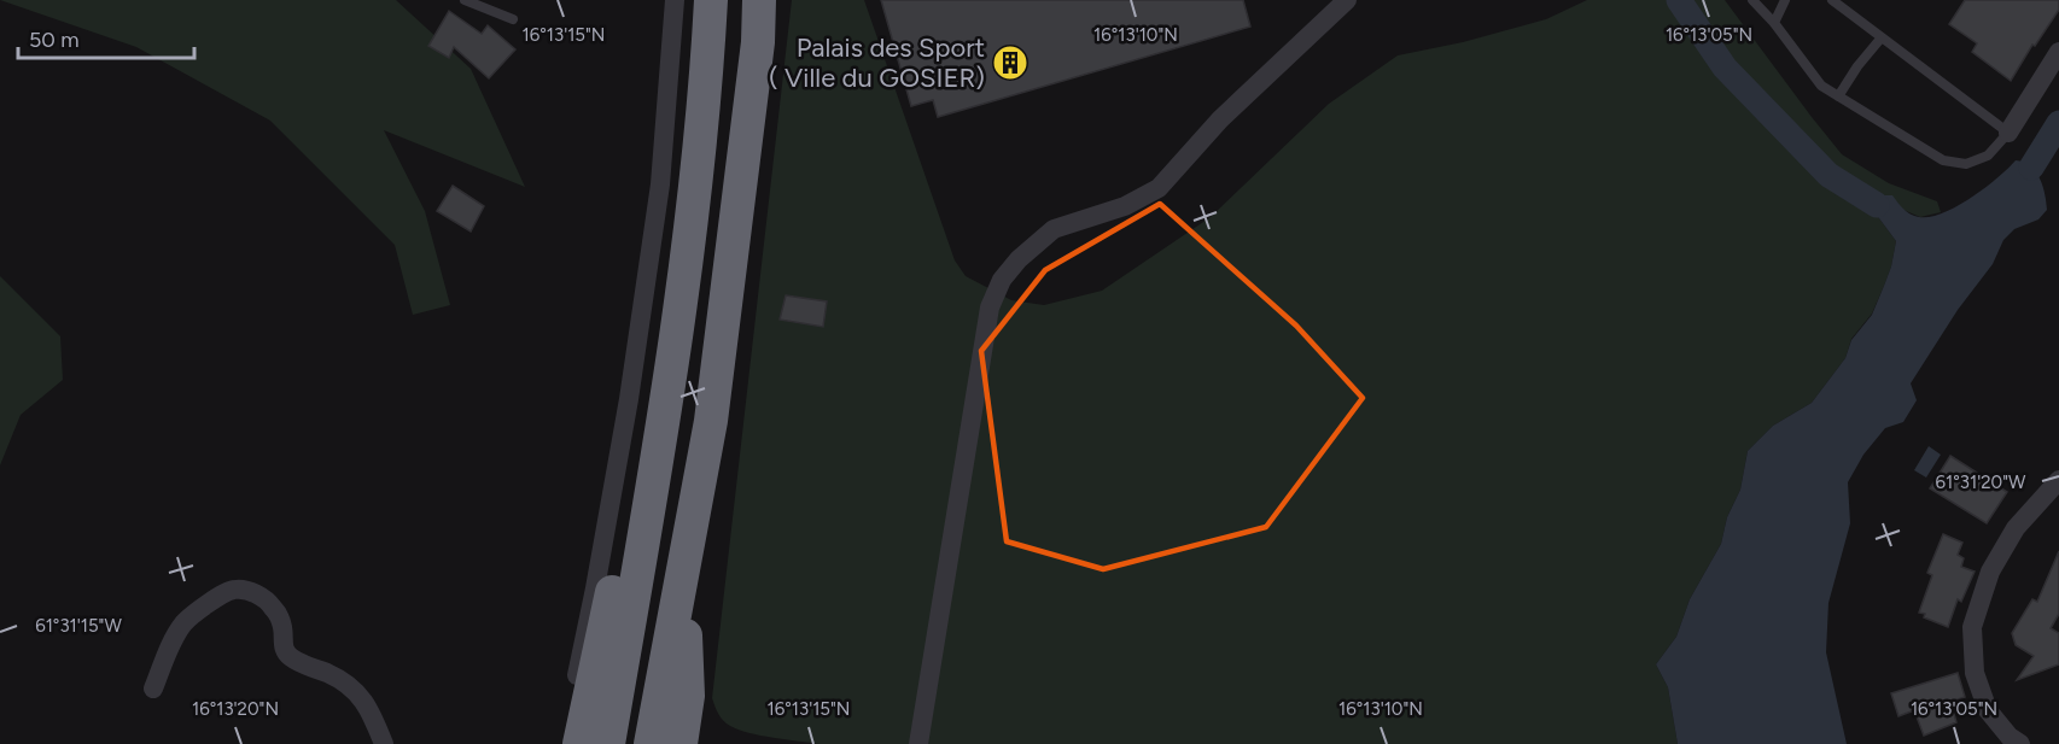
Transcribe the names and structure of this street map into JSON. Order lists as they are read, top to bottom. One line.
{"places":{"building":["Palais des Sport ( Ville du GOSIER)"]},"scale_bar":"50 m","coordinates":["16°13'15\"N","16°13'10\"N","16°13'05\"N","61°31'20\"W","61°31'15\"W","16°13'20\"N"]}
